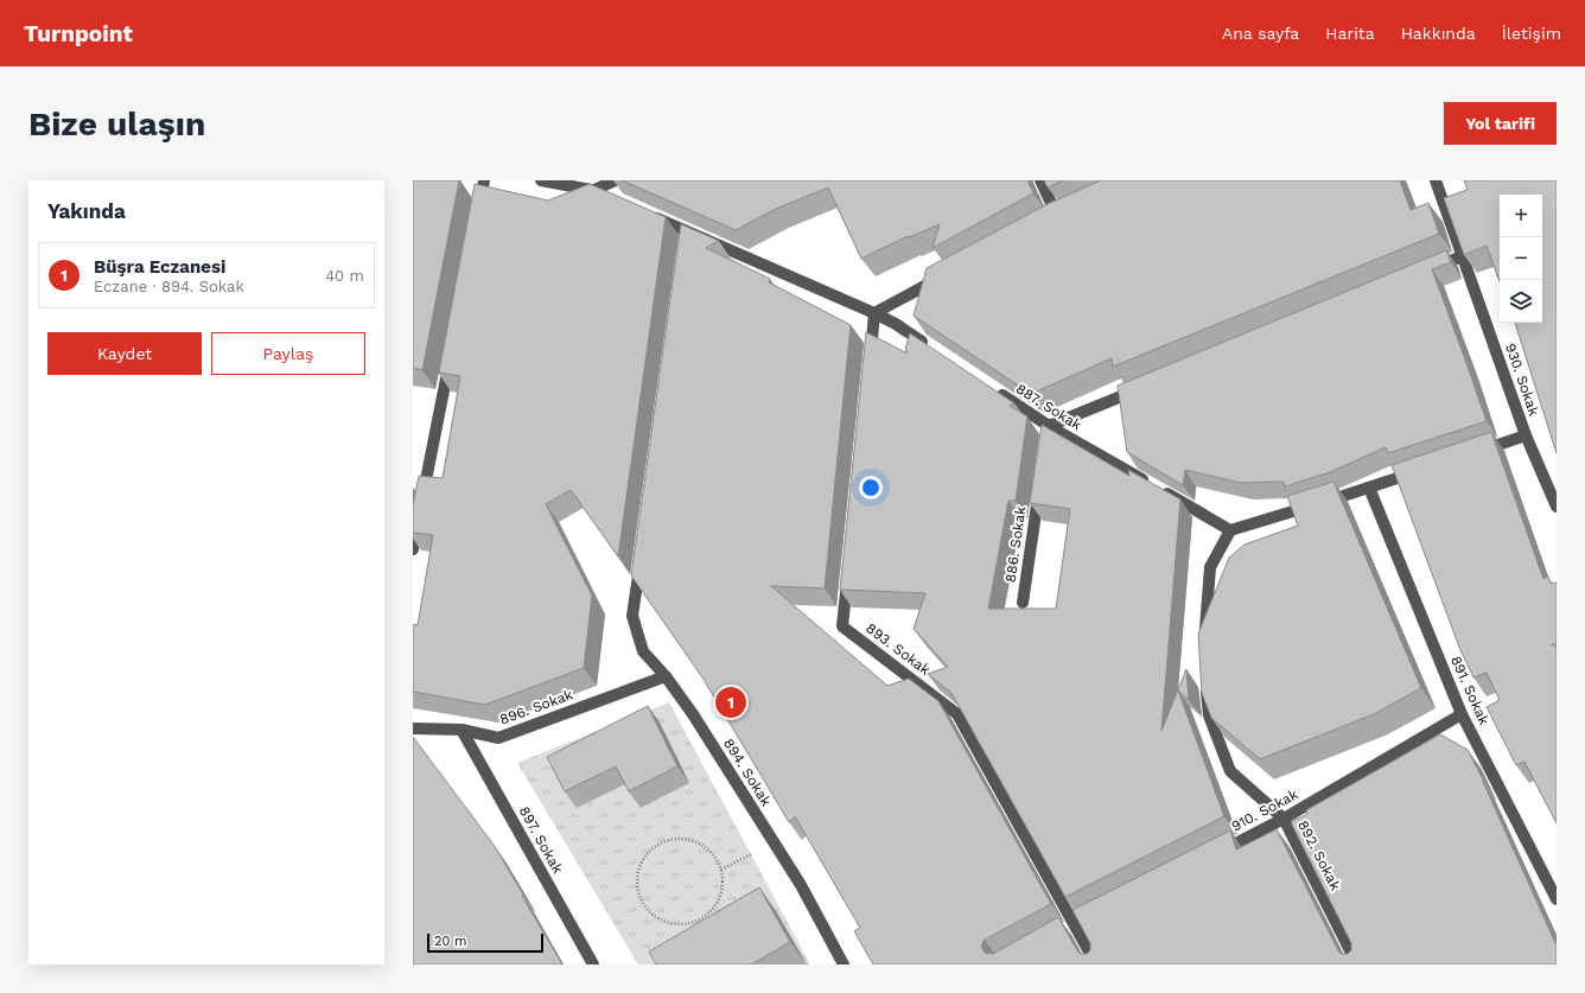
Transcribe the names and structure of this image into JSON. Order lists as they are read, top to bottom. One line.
{"streets":{"street":["930. Sokak","887. Sokak","886. Sokak","893. Sokak","891. Sokak","896. Sokak","894. Sokak","910. Sokak","897. Sokak","892. Sokak"]},"crossings":[["891. Sokak","910. Sokak"],["896. Sokak","894. Sokak"],["896. Sokak","897. Sokak"],["910. Sokak","892. Sokak"]],"scale_bar":"20 m","page":{"header":"Turnpoint","nav":["Ana sayfa","Harita","Hakkında","İletişim"],"buttons":["Yol tarifi",["Kaydet","Paylaş"]],"title":"Bize ulaşın","heading":"Yakında","map_buttons":["+","−"],"list":[{"mark":"1","name":"Büşra Eczanesi","note":"Eczane · 894. Sokak","value":"40 m"}],"pins":"1","scale":"20 m"}}
